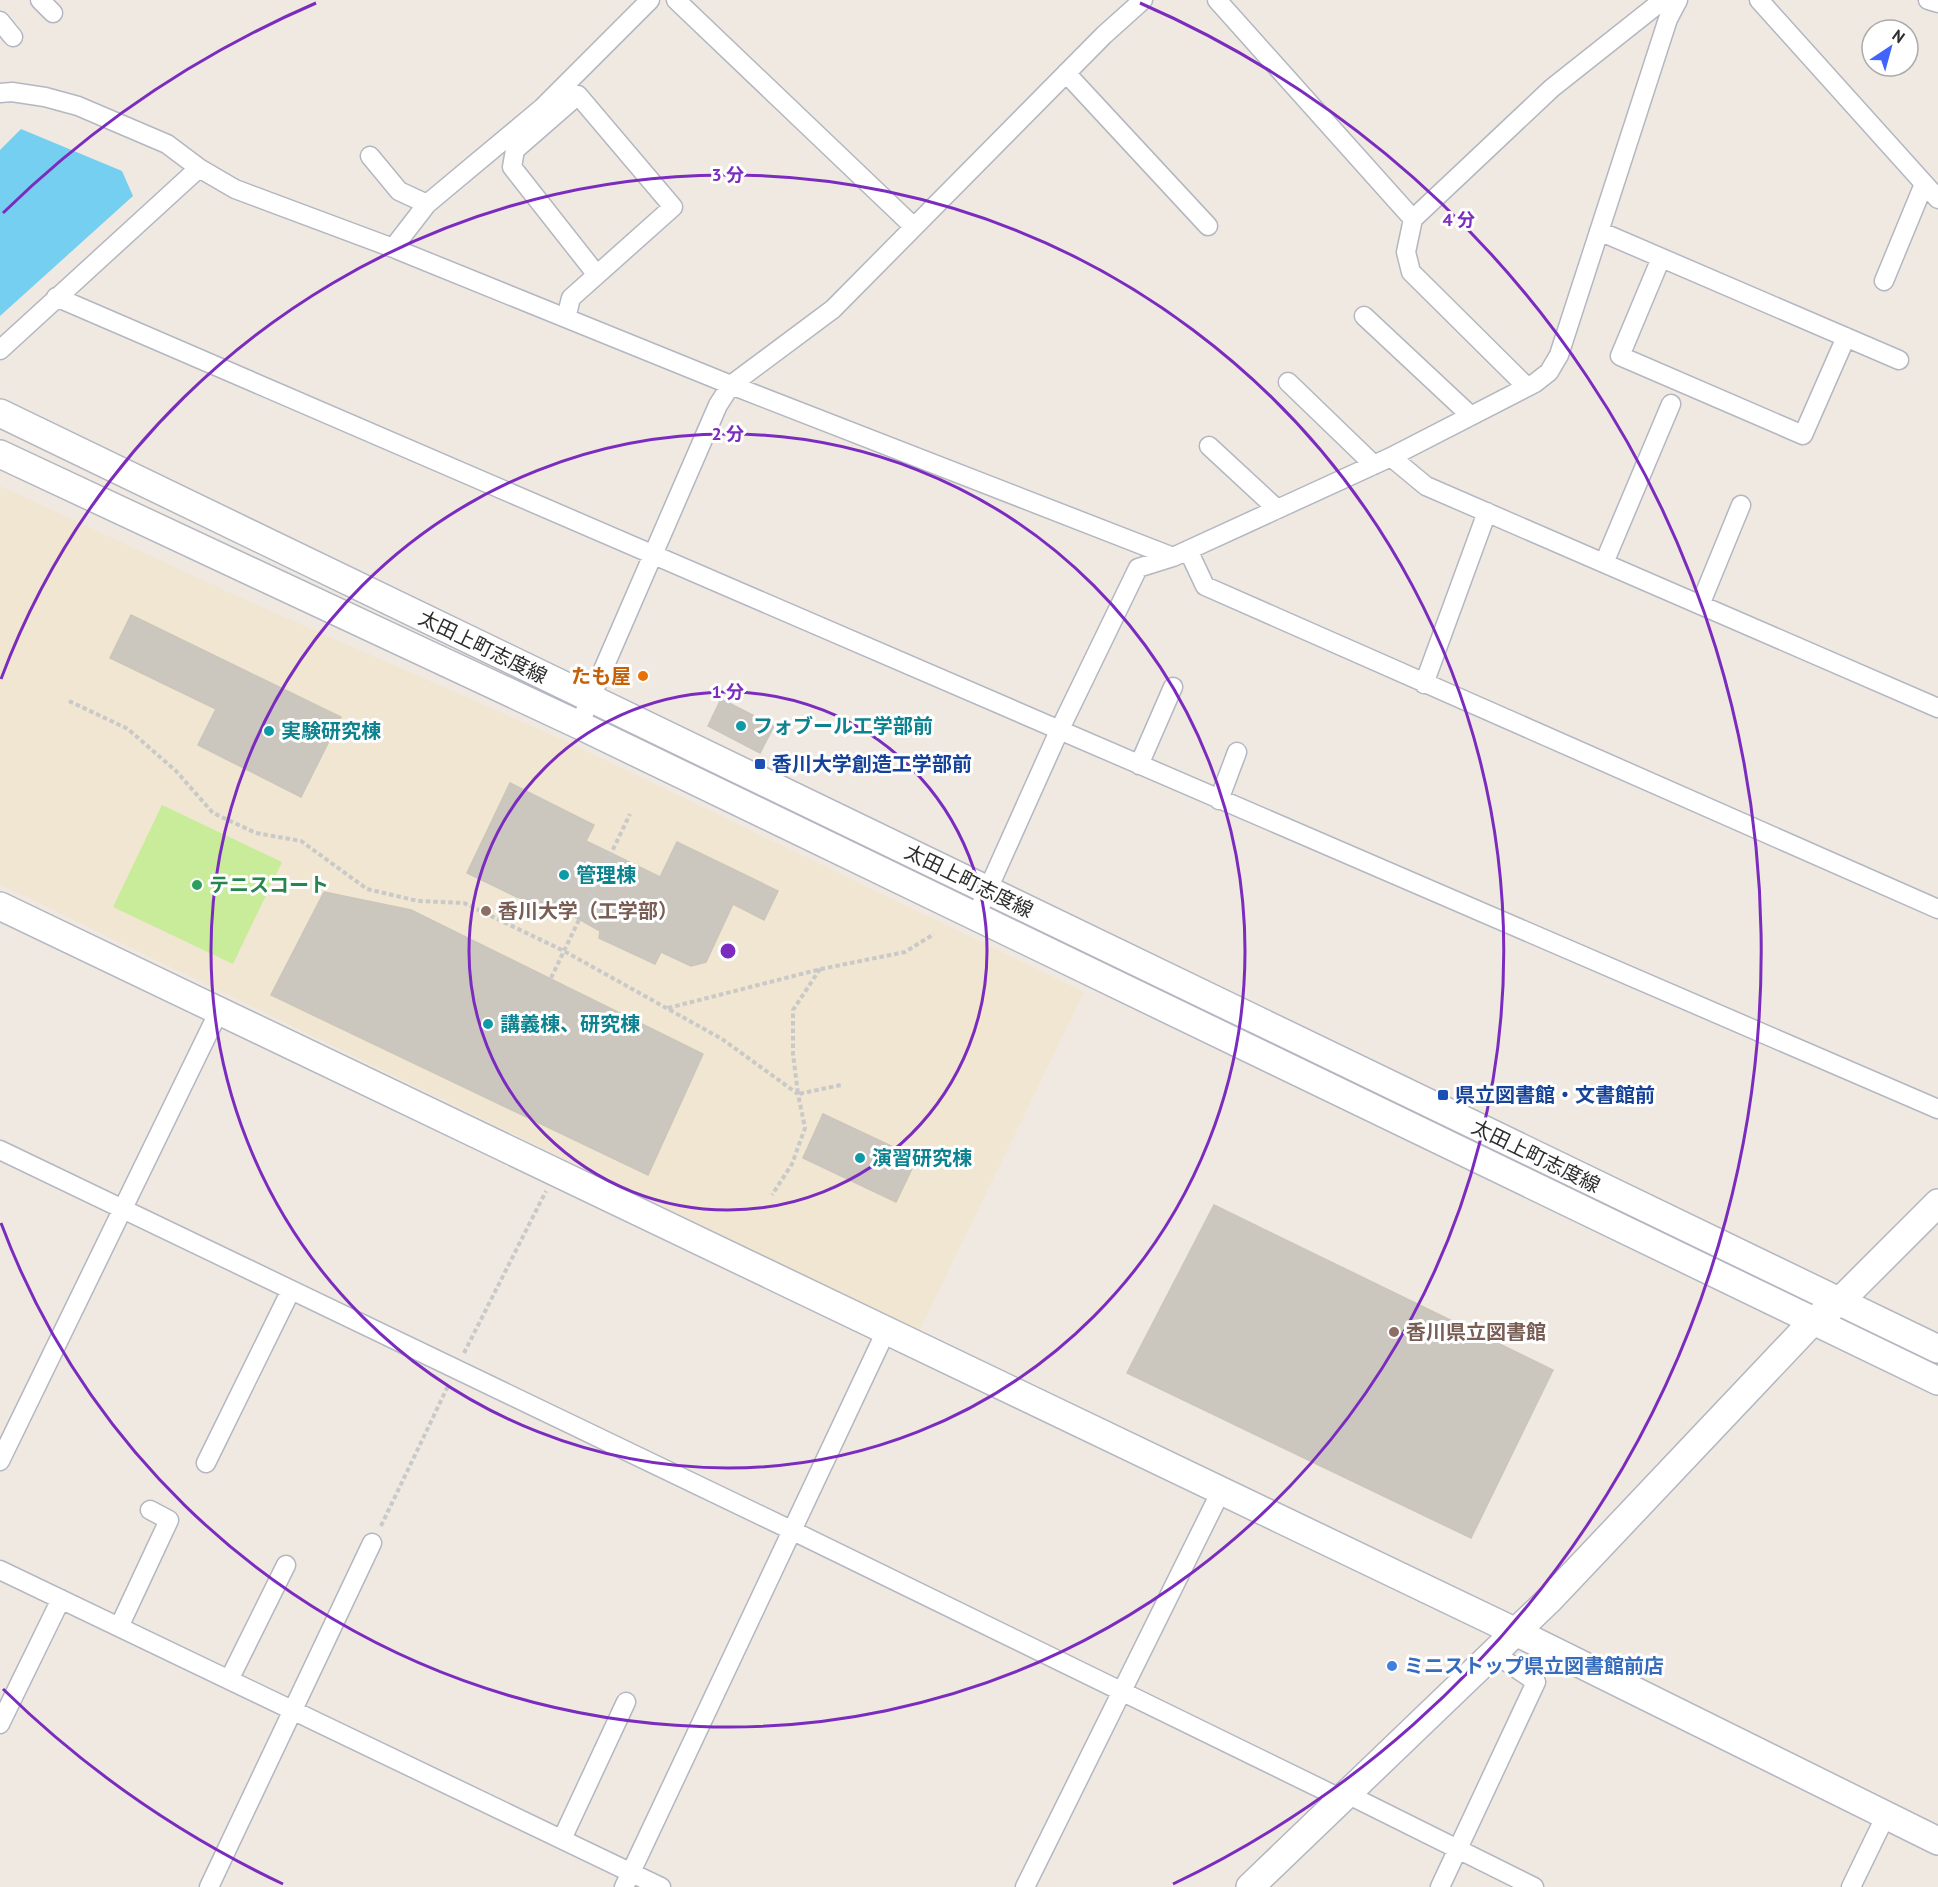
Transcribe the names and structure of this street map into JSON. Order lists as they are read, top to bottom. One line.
{"streets":{"main road":["太田上町志度線"]},"places":{"other":["たも屋","フォブール工学部前","実験研究棟","管理棟","テニスコート","香川大学（工学部）","講義棟、研究棟","演習研究棟","香川県立図書館","ミニストップ県立図書館前店"],"transit":["香川大学創造工学部前","県立図書館・文書館前"]},"north":"top right","rings":["3 分","4 分","2 分","1 分"]}
